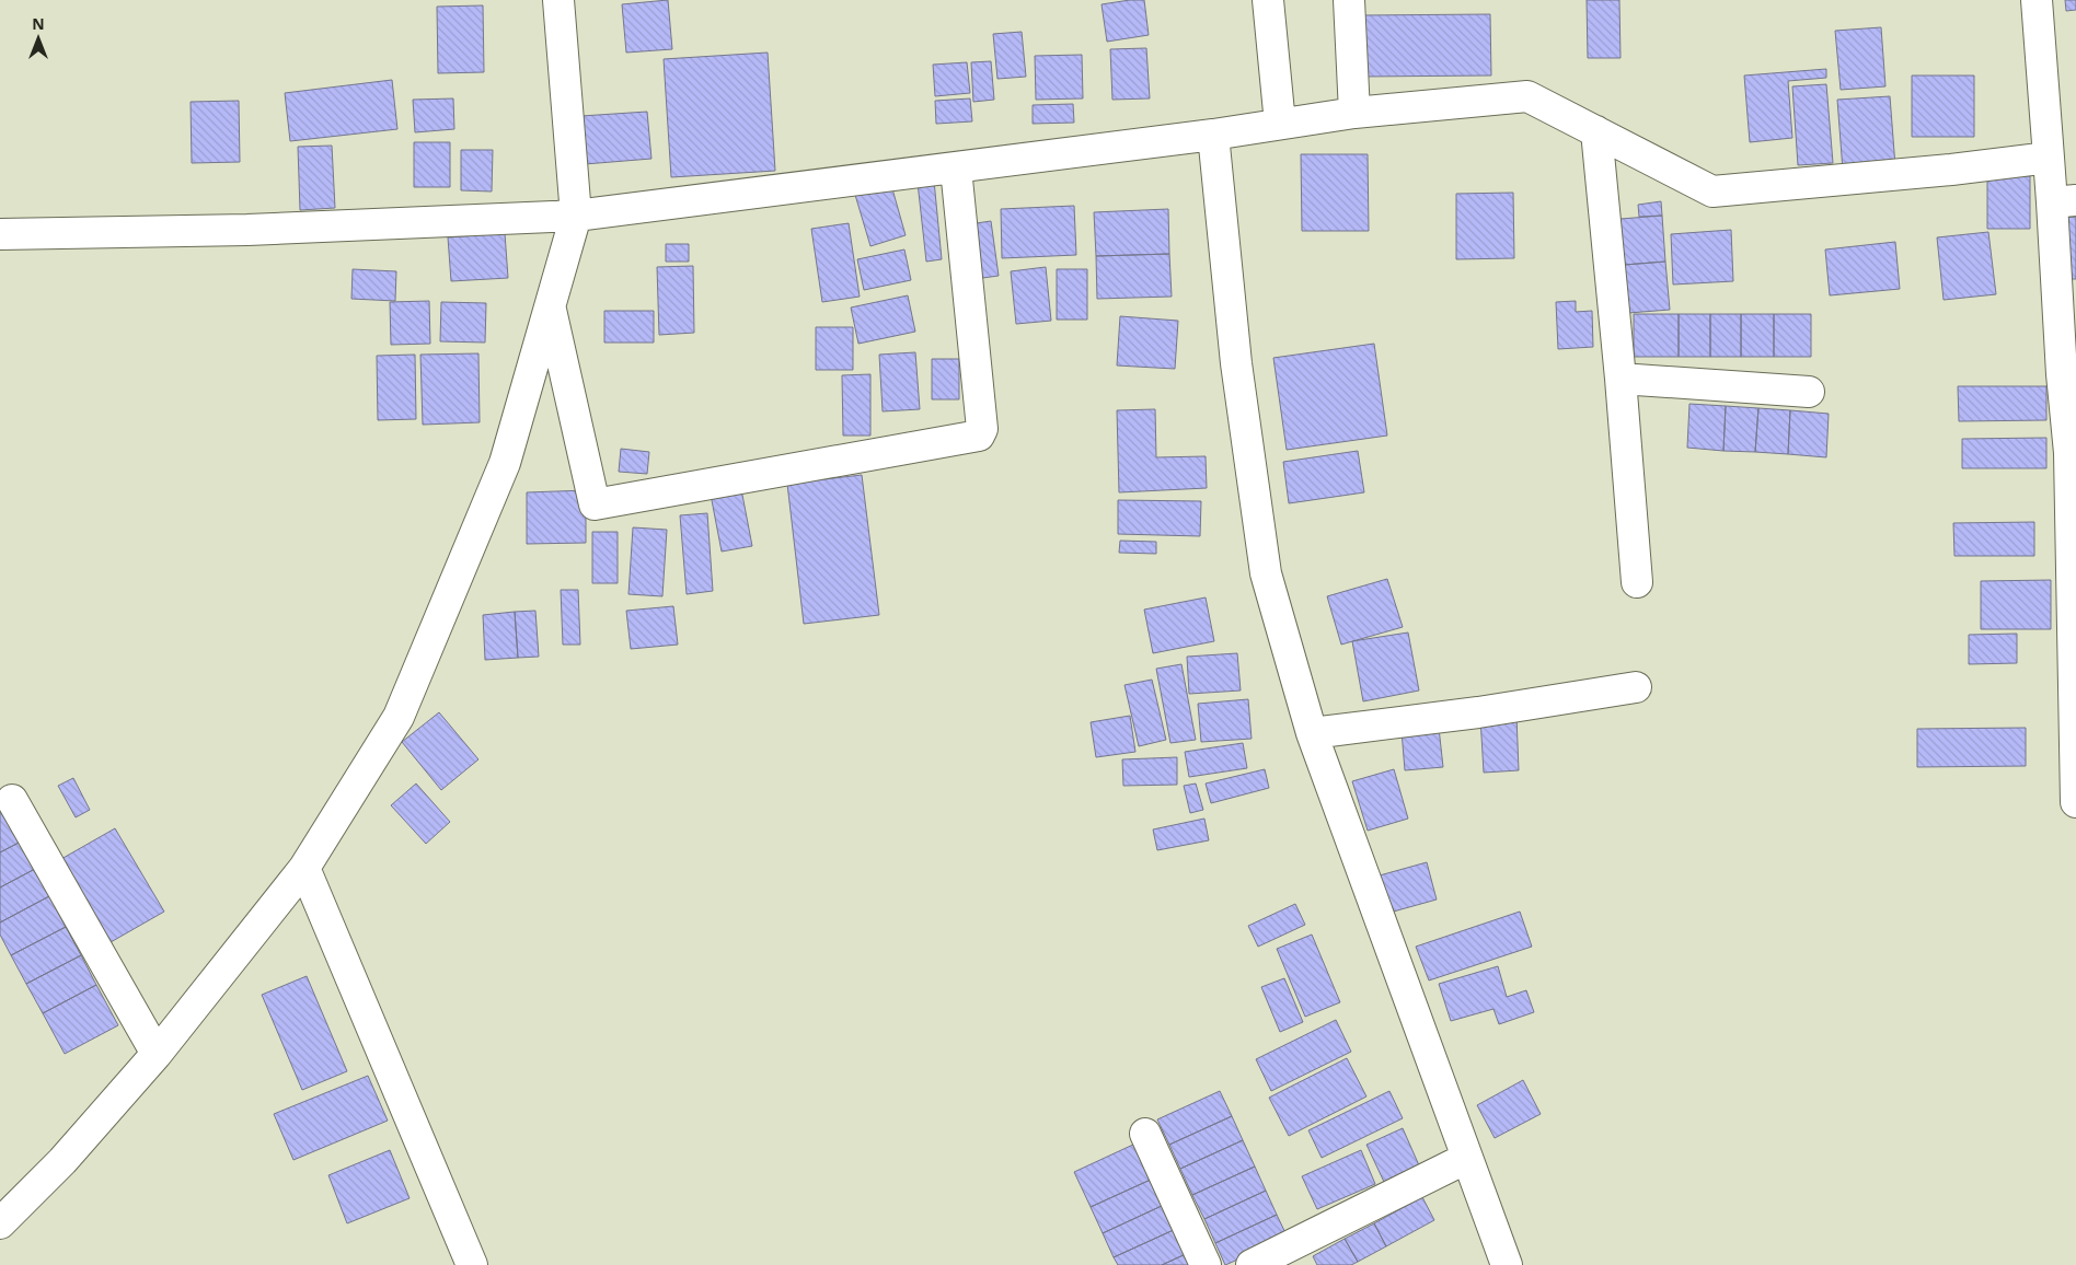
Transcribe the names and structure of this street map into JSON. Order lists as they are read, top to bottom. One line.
{"north":"top"}
